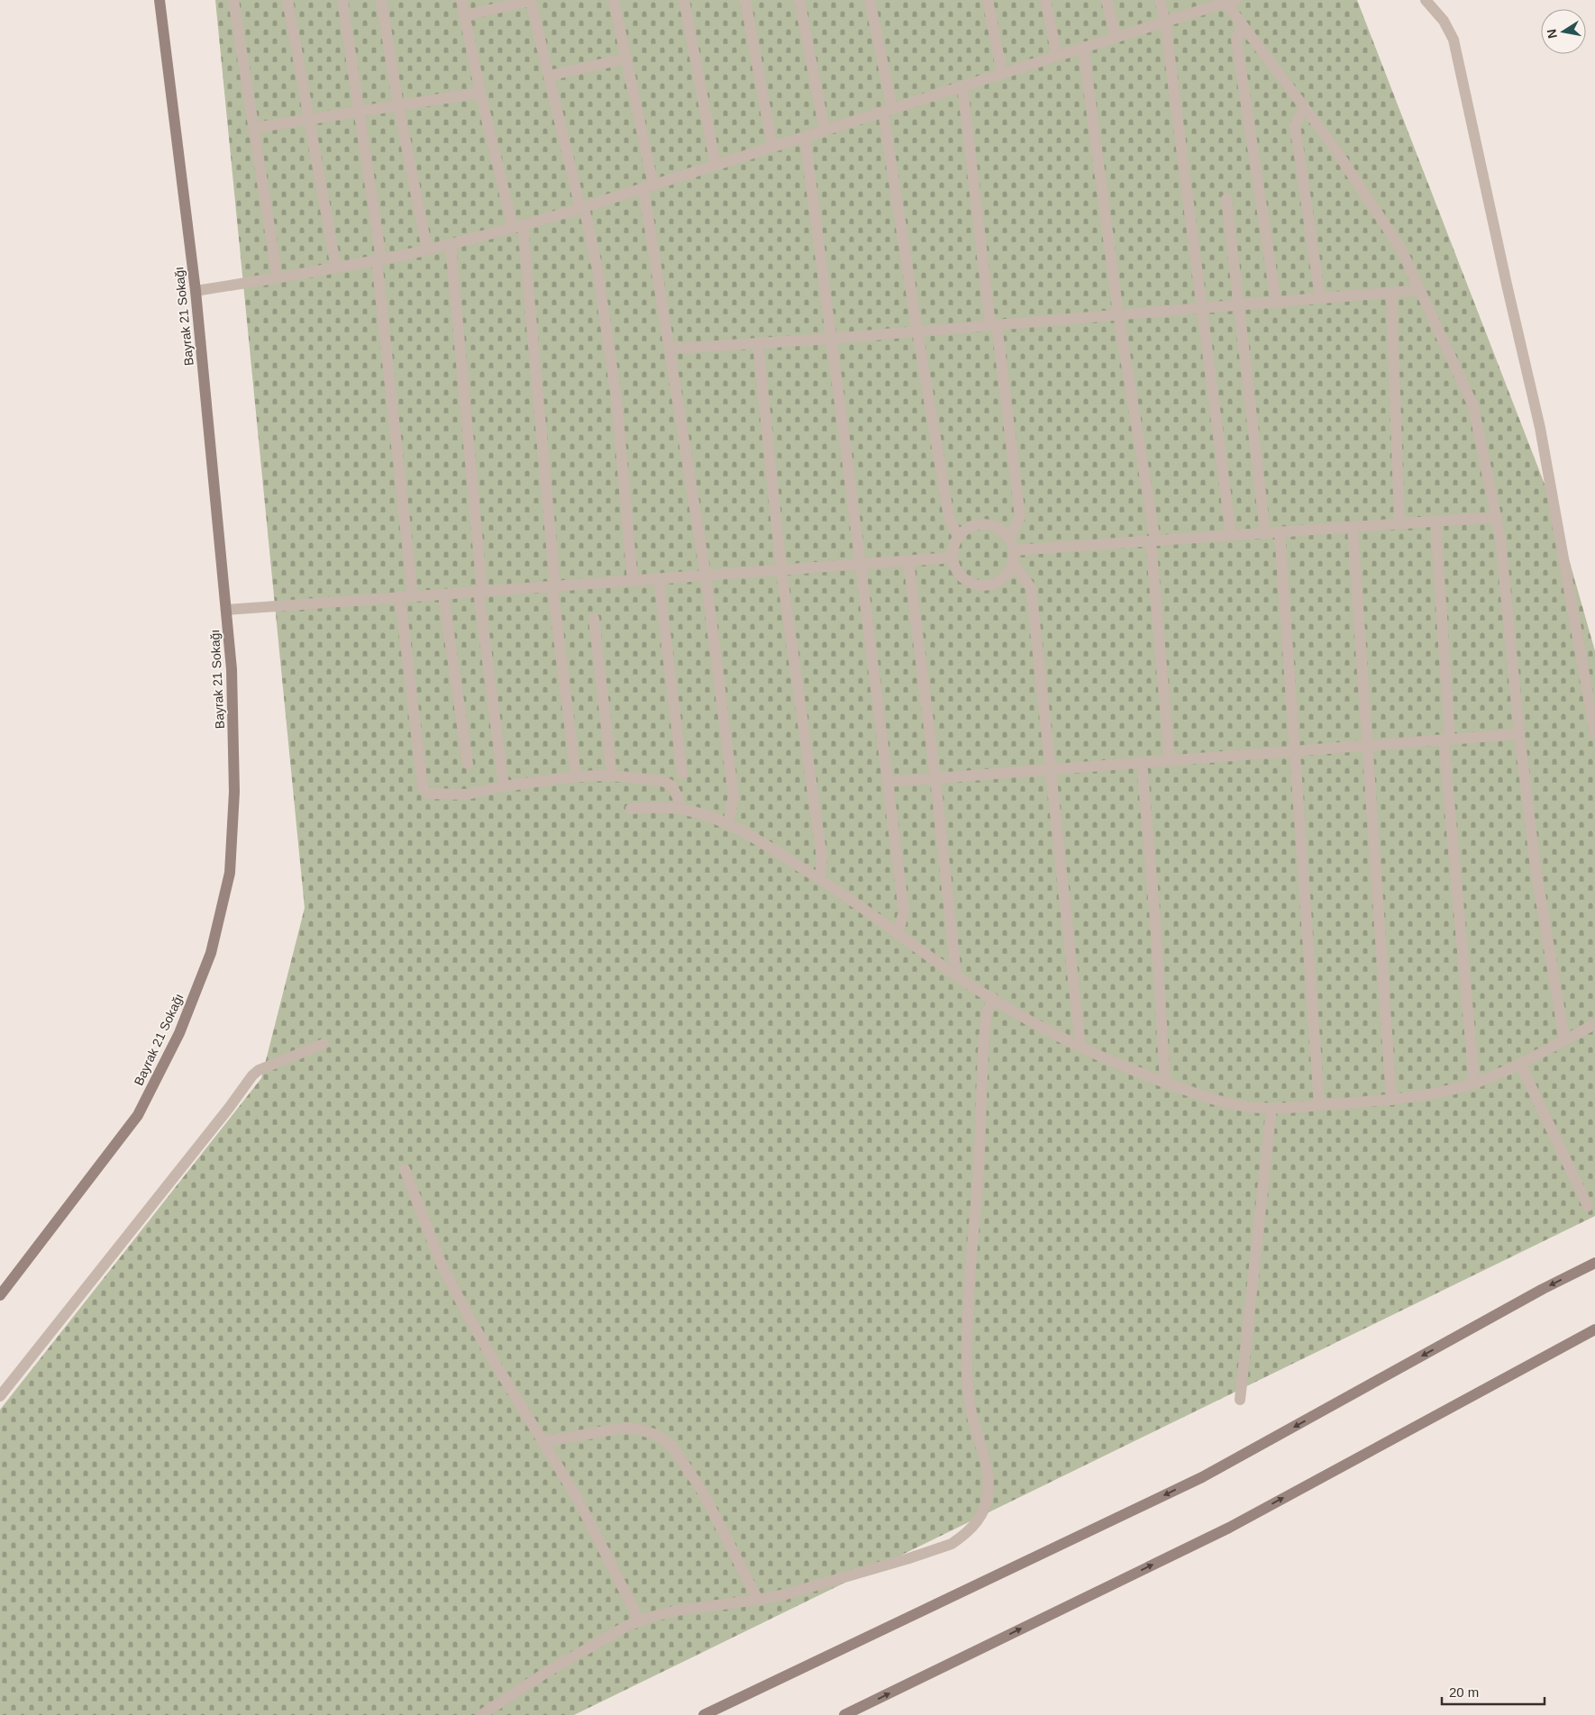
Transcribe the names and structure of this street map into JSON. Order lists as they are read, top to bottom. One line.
{"streets":{"main road":["Bayrak 21 Sokağı"]},"scale_bar":"20 m","north":"left"}
